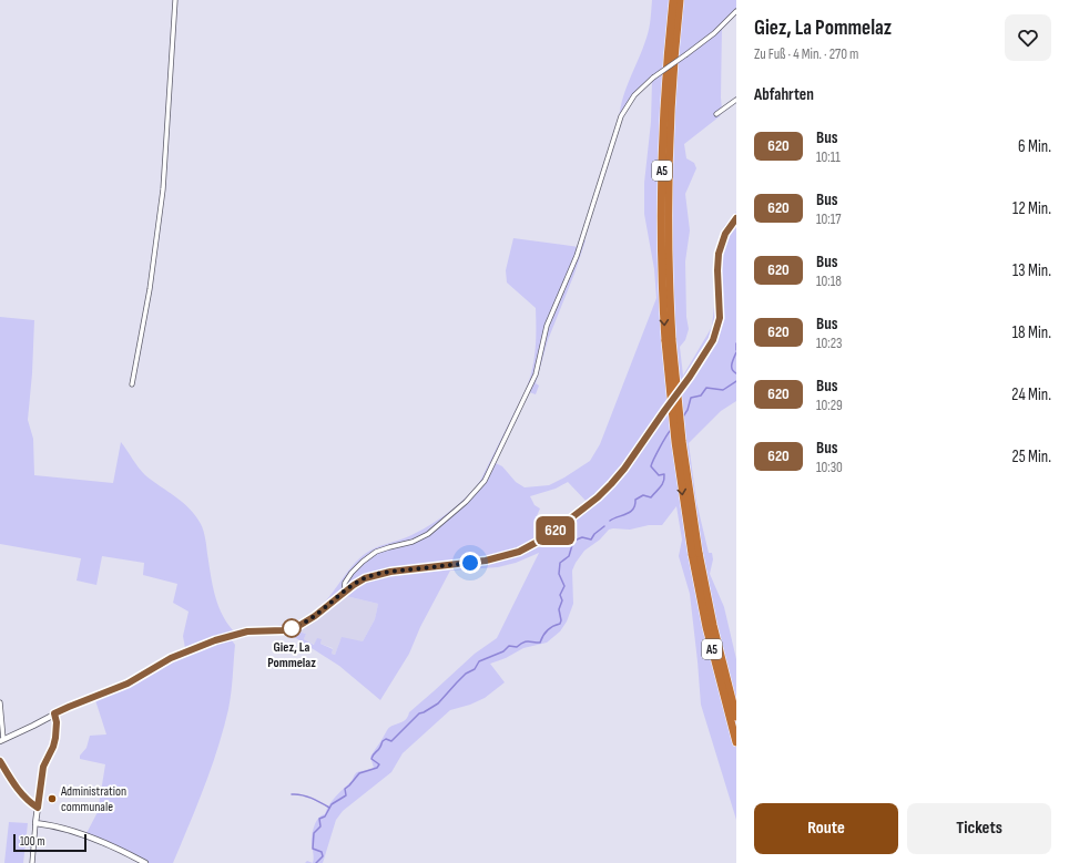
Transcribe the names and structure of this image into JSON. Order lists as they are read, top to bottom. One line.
{"streets":{"highway":["A5"]},"places":["Giez, La Pommelaz","Administration communale"],"lines":["bus line 620"],"scale_bar":"100 m","page":{"on_map":"620","heading":[["Giez, La Pommelaz","Zu Fuß · 4 Min. · 270 m"],"Abfahrten"],"list":[{"mark":"620","name":"Bus","note":"10:11","value":"6 Min."},{"mark":"620","name":"Bus","note":"10:17","value":"12 Min."},{"mark":"620","name":"Bus","note":"10:18","value":"13 Min."},{"mark":"620","name":"Bus","note":"10:23","value":"18 Min."},{"mark":"620","name":"Bus","note":"10:29","value":"24 Min."},{"mark":"620","name":"Bus","note":"10:30","value":"25 Min."}],"buttons":["Route","Tickets"],"scale":"100 m"}}
